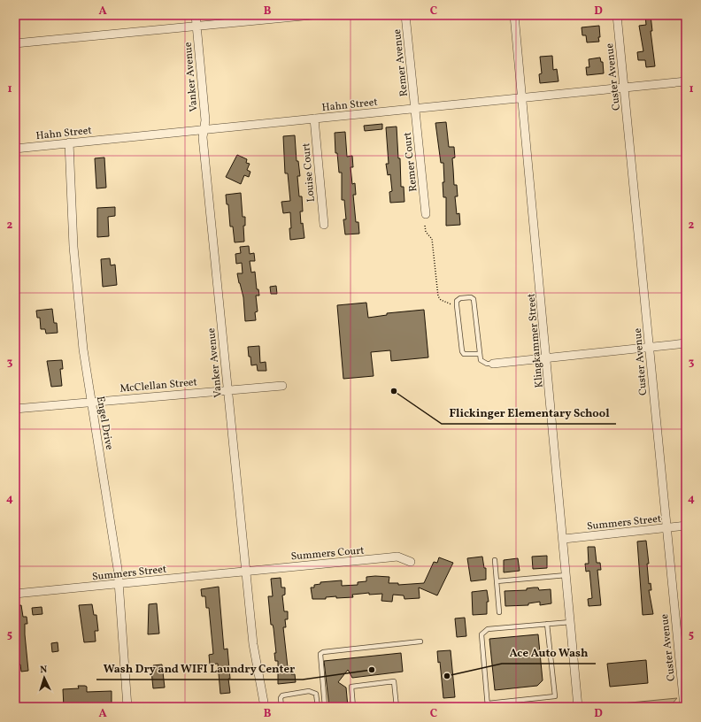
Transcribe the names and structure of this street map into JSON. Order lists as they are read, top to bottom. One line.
{"streets":{"street":["Remer Avenue","Vanker Avenue","Custer Avenue","Hahn Street","Remer Court","Louise Court","Klingkammer Street","McClellan Street","Engel Drive","Summers Street","Summers Court"]},"crossings":[["Remer Avenue","Hahn Street"],["Remer Avenue","Remer Court"],["Vanker Avenue","Hahn Street"],["Vanker Avenue","McClellan Street"],["Vanker Avenue","Summers Street"],["Vanker Avenue","Summers Court"],["Custer Avenue","Hahn Street"],["Custer Avenue","Summers Street"],["Hahn Street","Remer Court"],["Hahn Street","Louise Court"],["Hahn Street","Klingkammer Street"],["Hahn Street","Engel Drive"],["Klingkammer Street","Summers Street"],["McClellan Street","Engel Drive"],["Engel Drive","Summers Street"],["Summers Street","Summers Court"]],"places":["Flickinger Elementary School","Wash Dry and WIFI Laundry Center","Ace Auto Wash"],"north":"top","grid":{"columns":["A","B","C","D"],"rows":["1","2","3","4","5"]}}
